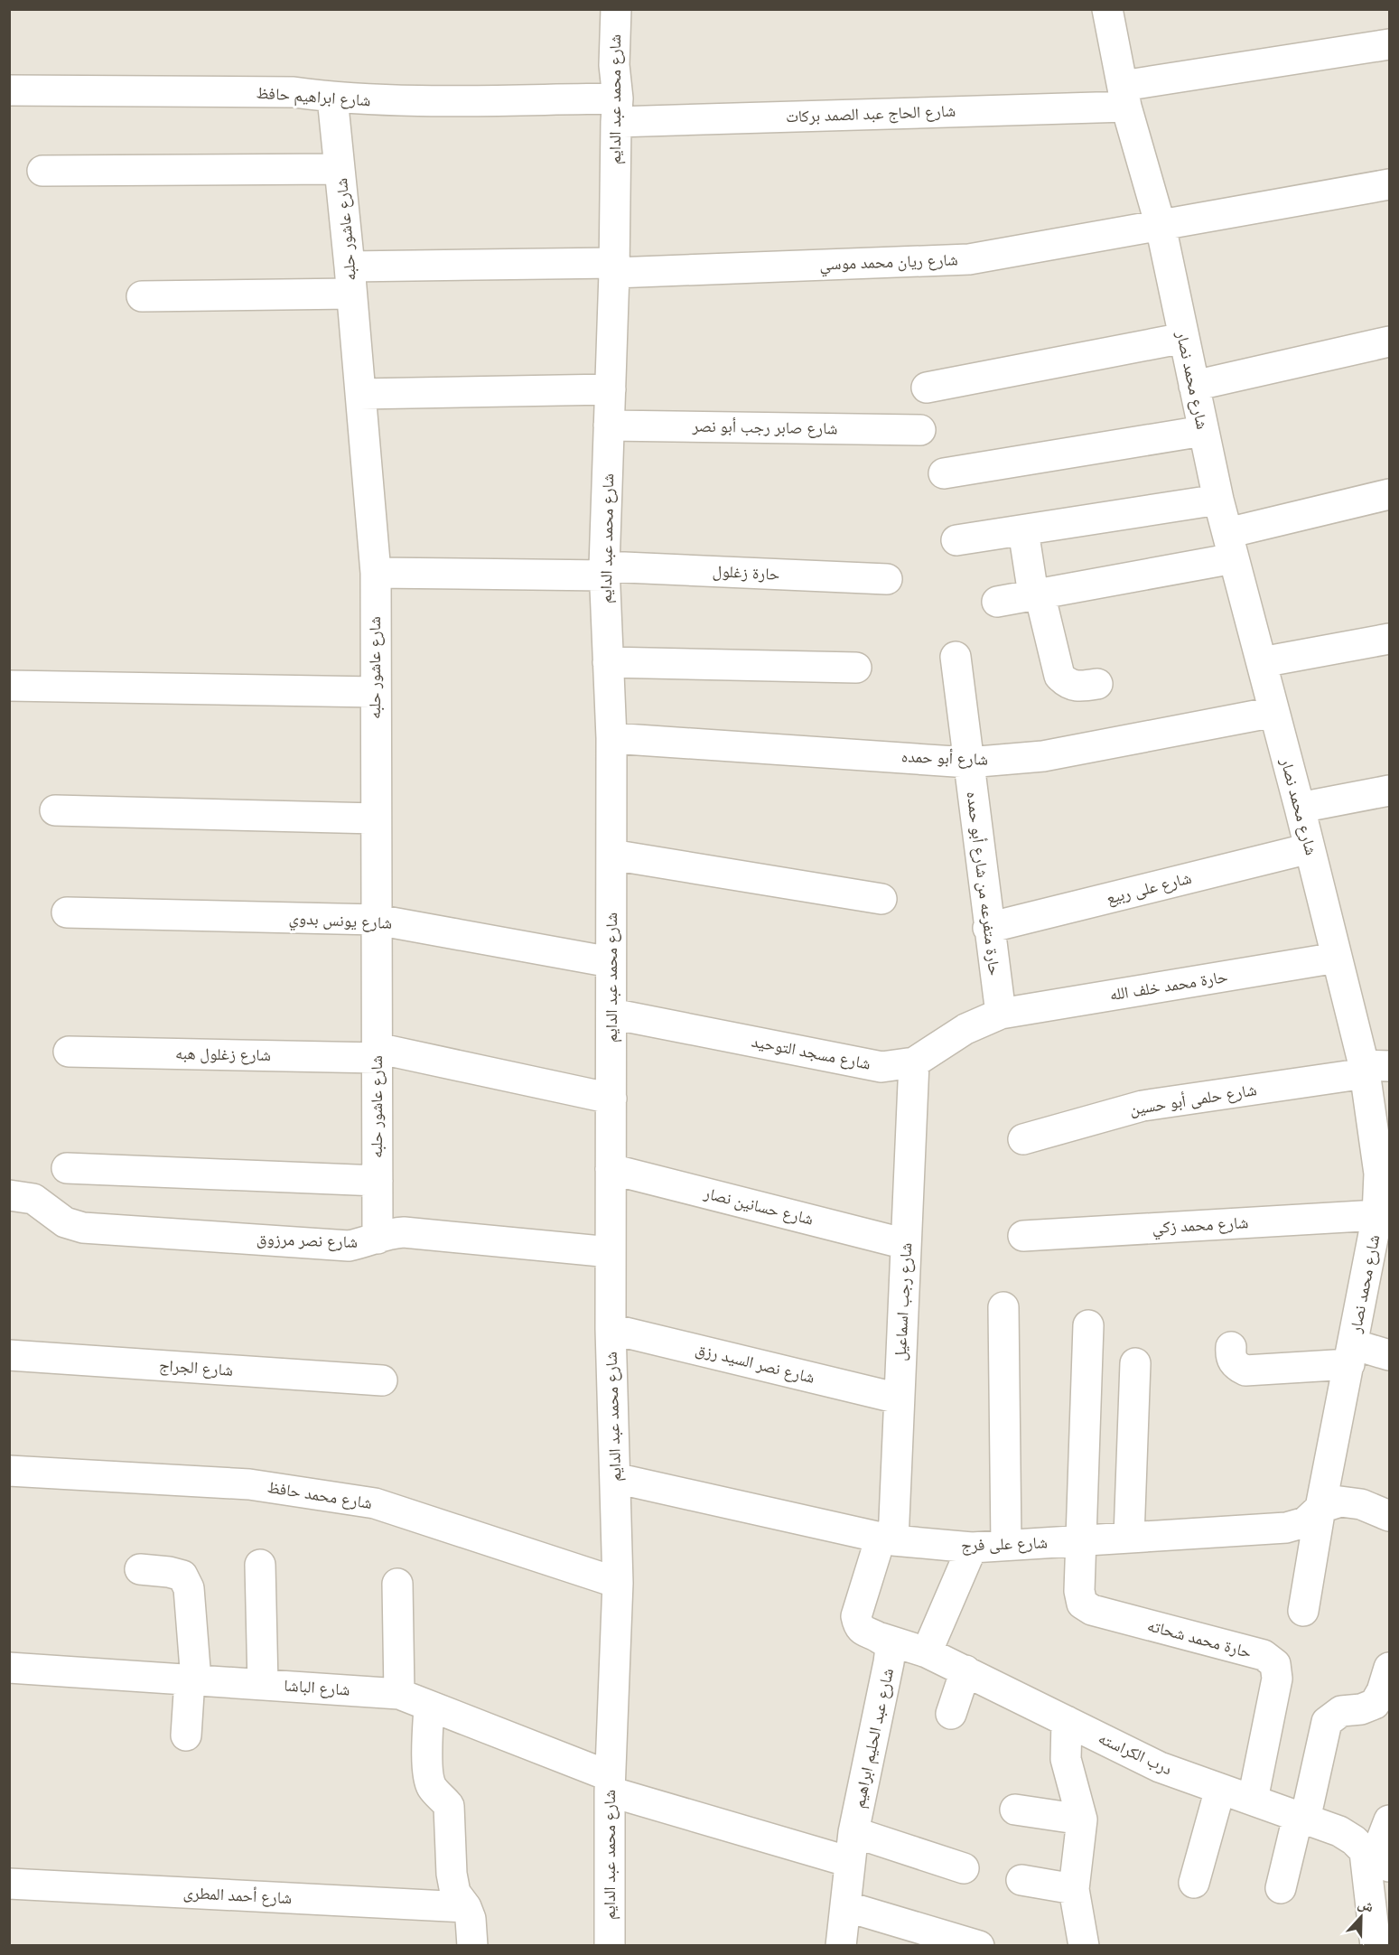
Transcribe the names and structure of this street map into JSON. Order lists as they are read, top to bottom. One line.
{"streets":{"street":["شارع ابراهيم حافظ","شارع محمد عبد الدايم","شارع الحاج عبد الصمد بركات","شارع عاشور حلبه","شارع ريان محمد موسي","شارع محمد نصار","شارع صابر رجب أبو نصر","حارة زغلول","شارع أبو حمده","حارة متفرعه من شارع أبو حمده","شارع على ربيع","شارع يونس بدوي","حارة محمد خلف الله","شارع مسجد التوحيد","شارع زغلول هبه","شارع حلمى أبو حسين","شارع حسانين نصار","شارع محمد زكي","شارع نصر مرزوق","شارع رجب اسماعيل","شارع نصر السيد رزق","شارع الجراج","شارع محمد حافظ","شارع على فرج","حارة محمد شحاته","شارع الباشا","شارع عبد الحليم ابراهيم","درب الكراسته","شارع أحمد المطرى"]},"crossings":[["شارع ابراهيم حافظ","شارع محمد عبد الدايم"],["شارع ابراهيم حافظ","شارع الحاج عبد الصمد بركات"],["شارع ابراهيم حافظ","شارع عاشور حلبه"],["شارع محمد عبد الدايم","شارع الحاج عبد الصمد بركات"],["شارع محمد عبد الدايم","شارع ريان محمد موسي"],["شارع محمد عبد الدايم","شارع صابر رجب أبو نصر"],["شارع محمد عبد الدايم","حارة زغلول"],["شارع محمد عبد الدايم","شارع أبو حمده"],["شارع محمد عبد الدايم","شارع يونس بدوي"],["شارع محمد عبد الدايم","شارع مسجد التوحيد"],["شارع محمد عبد الدايم","شارع زغلول هبه"],["شارع محمد عبد الدايم","شارع حسانين نصار"],["شارع محمد عبد الدايم","شارع نصر مرزوق"],["شارع محمد عبد الدايم","شارع نصر السيد رزق"],["شارع محمد عبد الدايم","شارع محمد حافظ"],["شارع محمد عبد الدايم","شارع على فرج"],["شارع محمد عبد الدايم","شارع الباشا"],["شارع الحاج عبد الصمد بركات","شارع محمد نصار"],["شارع عاشور حلبه","شارع ريان محمد موسي"],["شارع عاشور حلبه","حارة زغلول"],["شارع عاشور حلبه","شارع يونس بدوي"],["شارع عاشور حلبه","شارع زغلول هبه"],["شارع عاشور حلبه","شارع نصر مرزوق"],["شارع ريان محمد موسي","شارع محمد نصار"],["شارع محمد نصار","شارع أبو حمده"],["شارع محمد نصار","شارع على ربيع"],["شارع محمد نصار","حارة محمد خلف الله"],["شارع محمد نصار","شارع حلمى أبو حسين"],["شارع محمد نصار","شارع محمد زكي"],["شارع محمد نصار","شارع على فرج"],["شارع أبو حمده","حارة متفرعه من شارع أبو حمده"],["حارة متفرعه من شارع أبو حمده","شارع على ربيع"],["حارة متفرعه من شارع أبو حمده","حارة محمد خلف الله"],["حارة متفرعه من شارع أبو حمده","شارع مسجد التوحيد"],["حارة محمد خلف الله","شارع مسجد التوحيد"],["شارع مسجد التوحيد","شارع رجب اسماعيل"],["شارع حسانين نصار","شارع رجب اسماعيل"],["شارع رجب اسماعيل","شارع نصر السيد رزق"],["شارع رجب اسماعيل","شارع على فرج"],["شارع على فرج","حارة محمد شحاته"],["حارة محمد شحاته","درب الكراسته"],["شارع الباشا","شارع عبد الحليم ابراهيم"],["شارع عبد الحليم ابراهيم","درب الكراسته"]],"north":"top"}
